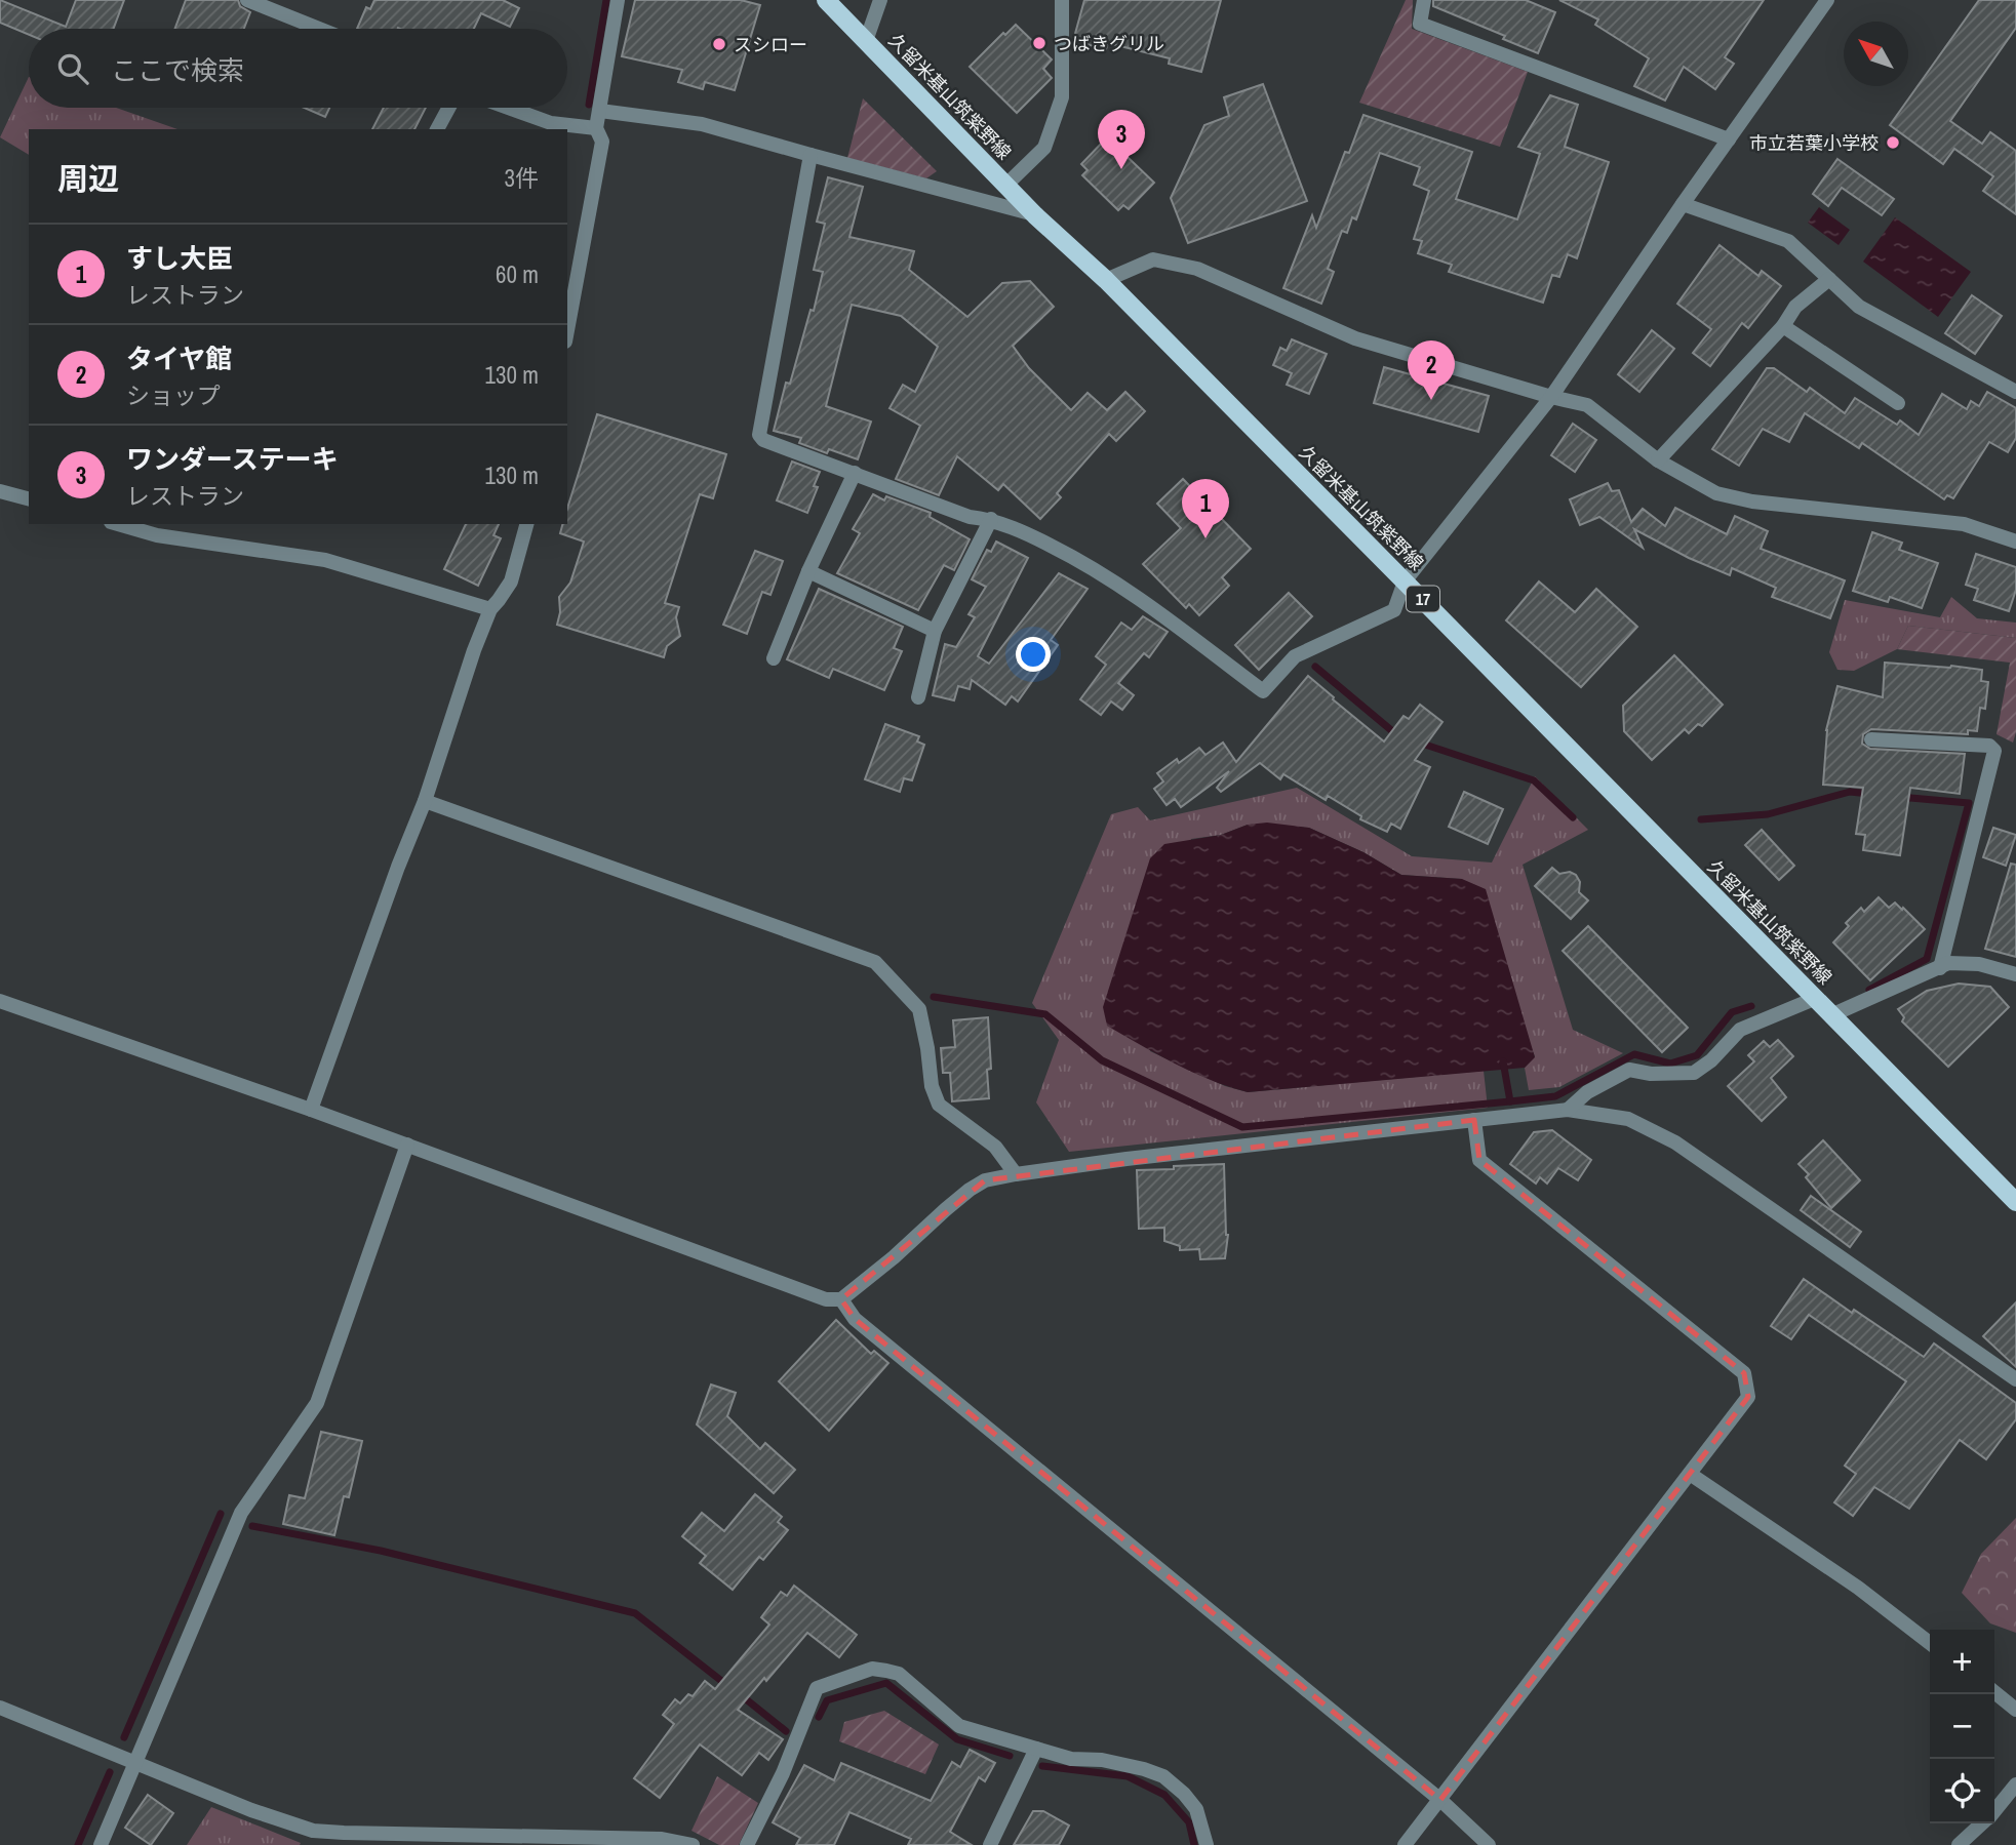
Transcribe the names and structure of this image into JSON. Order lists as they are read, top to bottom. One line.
{"streets":{"main road":["久留米基山筑紫野線","17"]},"places":["つばきグリル","スシロー","市立若葉小学校"],"north":"top left","page":{"search":"ここで検索","pins":["3","2","1"],"heading":["周辺","3件"],"list":[{"mark":"1","name":"すし大臣","note":"レストラン","value":"60 m"},{"mark":"2","name":"タイヤ館","note":"ショップ","value":"130 m"},{"mark":"3","name":"ワンダーステーキ","note":"レストラン","value":"130 m"}],"map_buttons":["+","−"]}}
